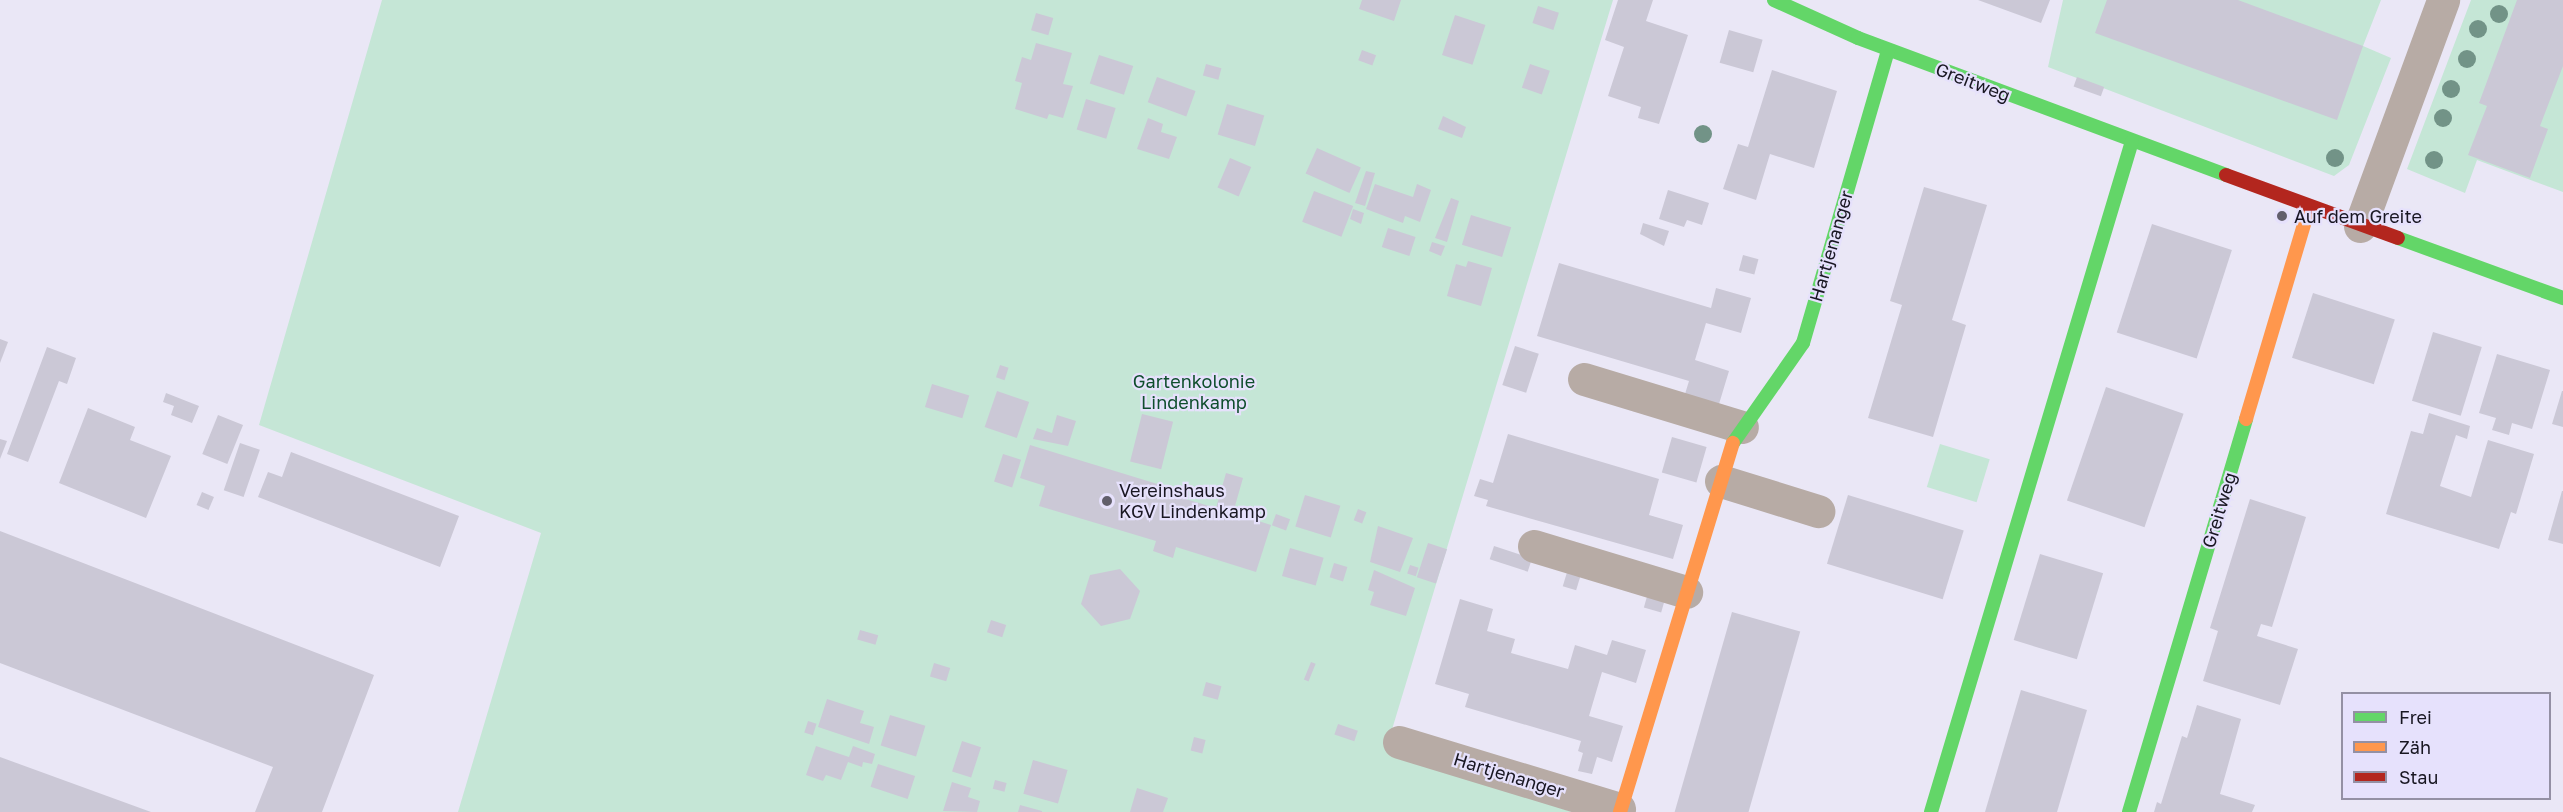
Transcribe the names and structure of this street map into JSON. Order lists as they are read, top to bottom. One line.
{"streets":{"street":["Greitweg","Hartjenanger"]},"crossings":[["Greitweg","Hartjenanger"]],"parks":["Gartenkolonie Lindenkamp"],"places":["Auf dem Greite","Vereinshaus KGV Lindenkamp"],"legend":["Frei","Zäh","Stau"]}
